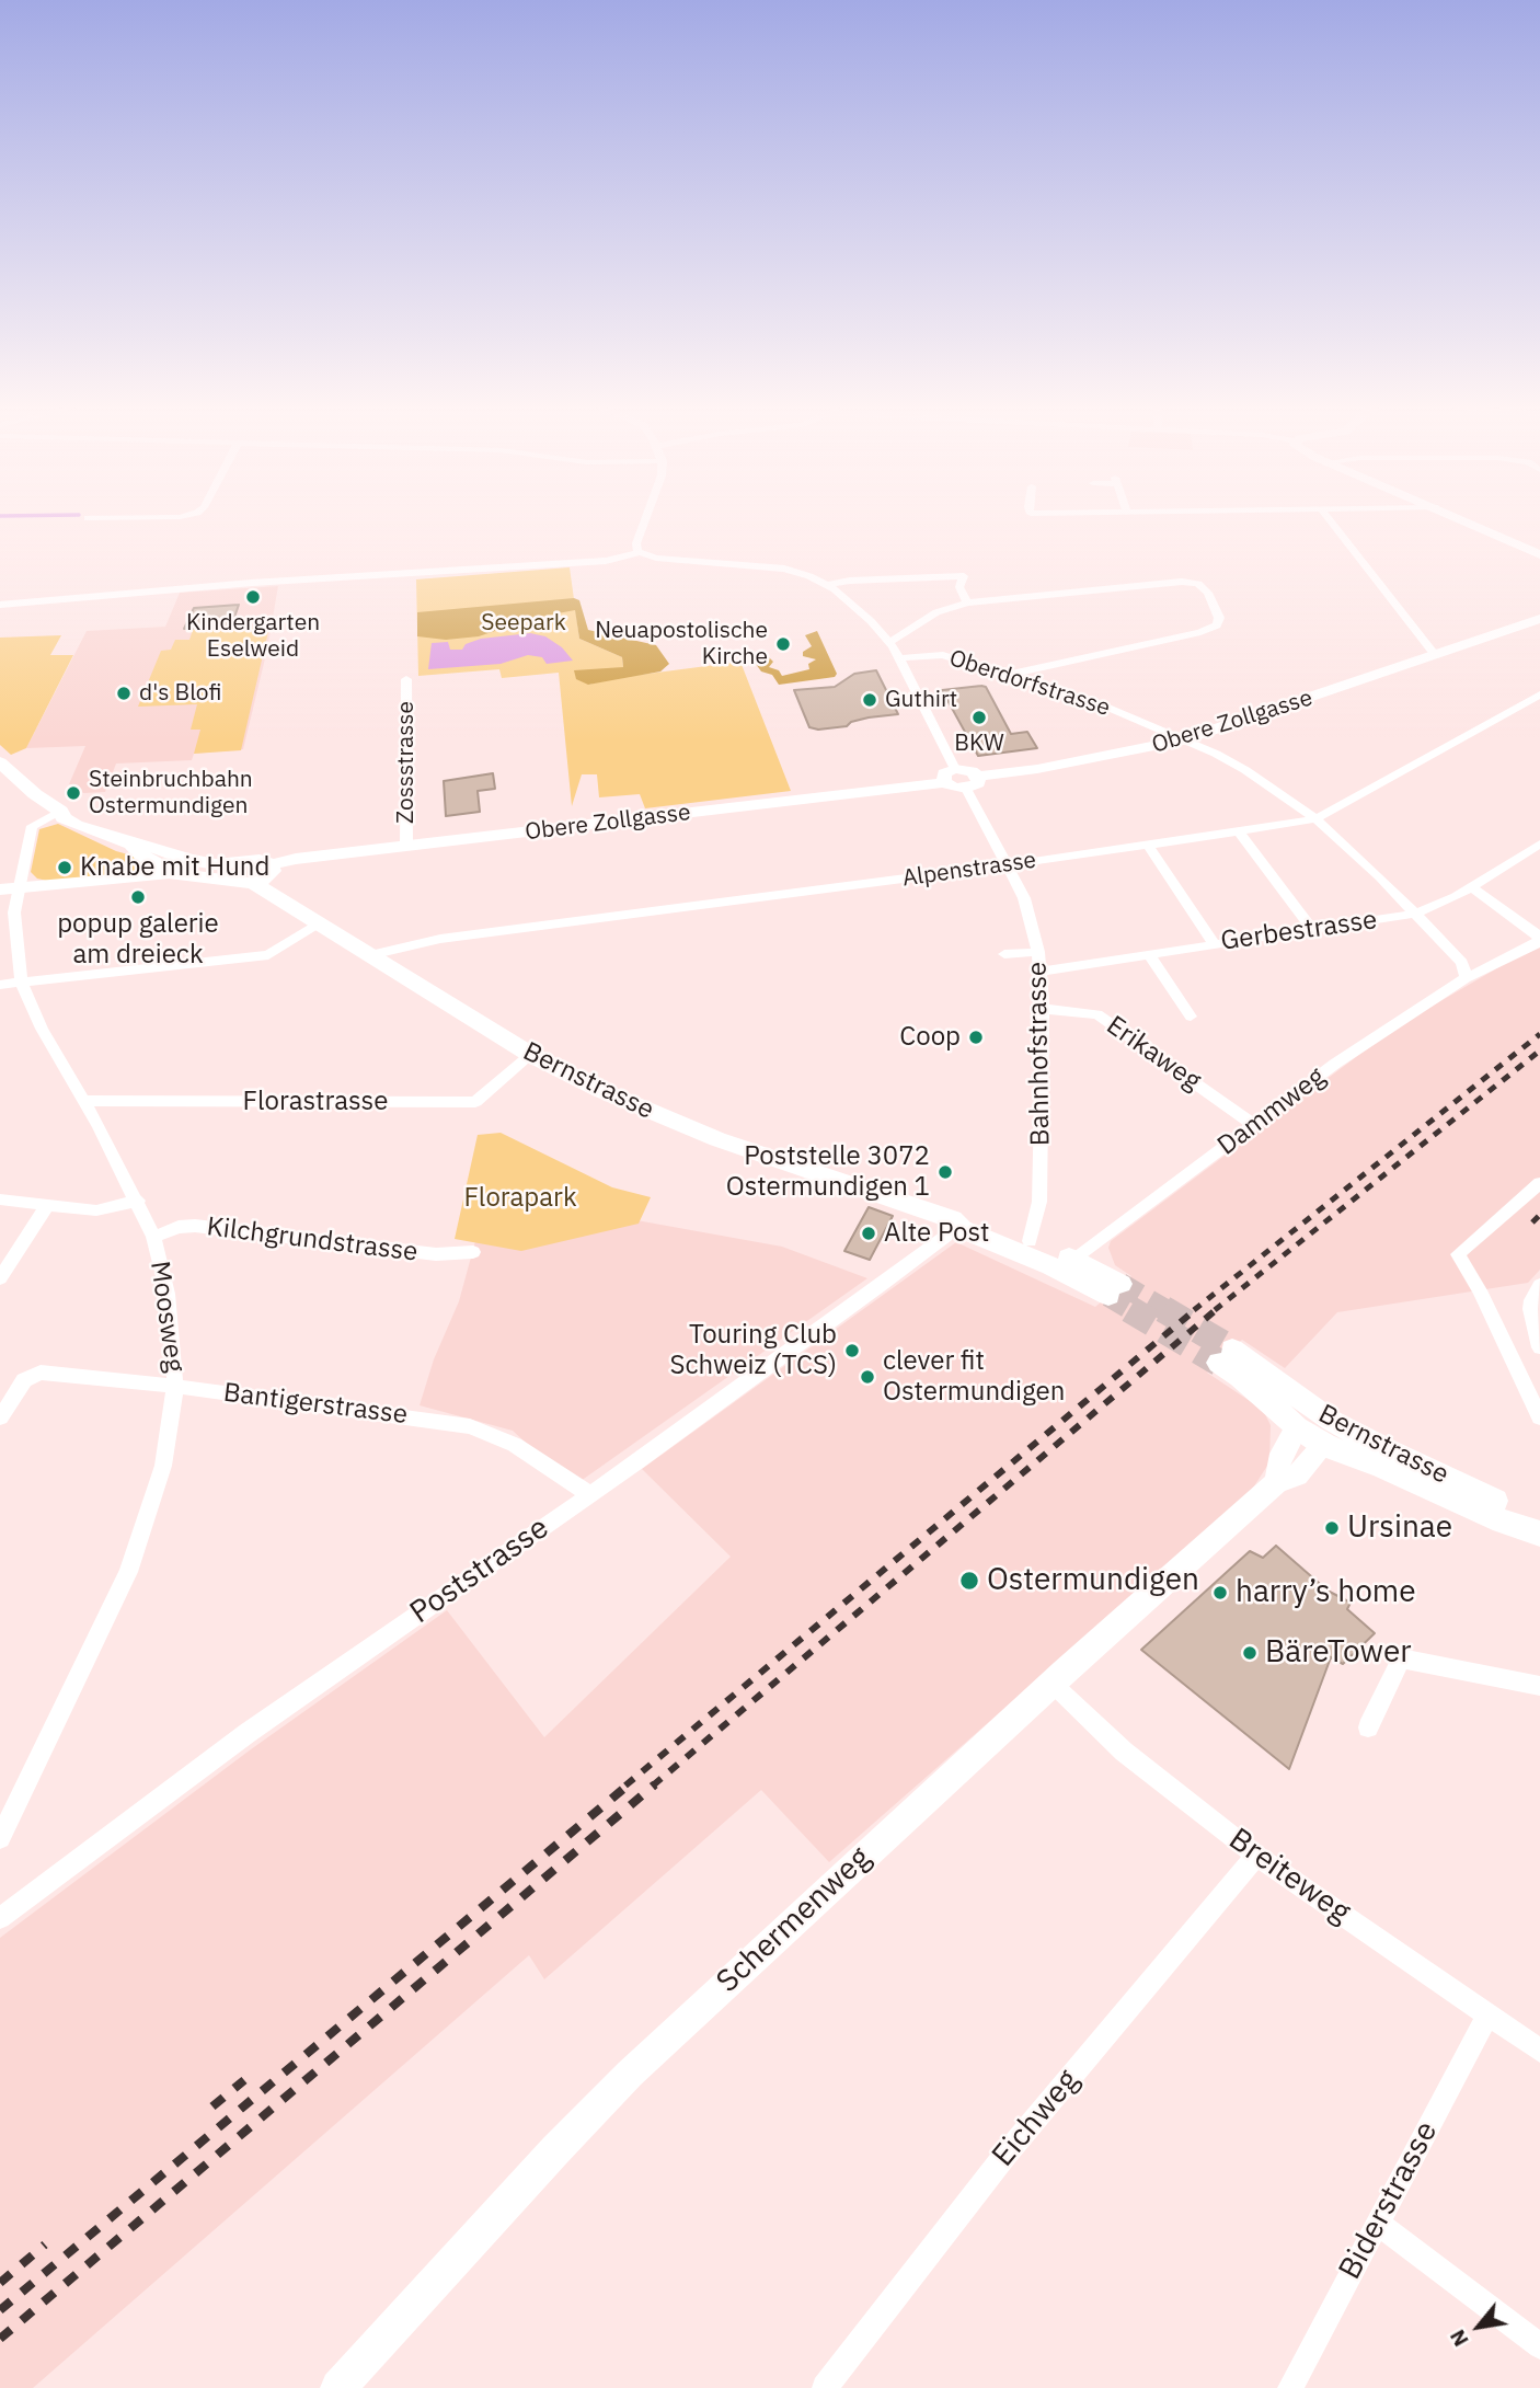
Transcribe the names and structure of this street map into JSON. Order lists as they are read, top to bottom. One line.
{"streets":{"main road":["Bernstrasse"],"street":["Oberdorfstrasse","Obere Zollgasse","Zossstrasse","Alpenstrasse","Gerbestrasse","Bahnhofstrasse","Erikaweg","Florastrasse","Dammweg","Kilchgrundstrasse","Moosweg","Bantigerstrasse","Poststrasse","Breiteweg","Schermenweg","Eichweg","Biderstrasse"]},"crossings":[["Oberdorfstrasse","Obere Zollgasse"],["Oberdorfstrasse","Alpenstrasse"],["Oberdorfstrasse","Gerbestrasse"],["Oberdorfstrasse","Dammweg"],["Obere Zollgasse","Zossstrasse"],["Alpenstrasse","Bahnhofstrasse"],["Alpenstrasse","Bernstrasse"],["Gerbestrasse","Bahnhofstrasse"],["Gerbestrasse","Dammweg"],["Bahnhofstrasse","Erikaweg"],["Bahnhofstrasse","Bernstrasse"],["Erikaweg","Dammweg"],["Bernstrasse","Florastrasse"],["Bernstrasse","Dammweg"],["Bernstrasse","Moosweg"],["Bernstrasse","Poststrasse"],["Bernstrasse","Schermenweg"],["Florastrasse","Moosweg"],["Kilchgrundstrasse","Moosweg"],["Moosweg","Bantigerstrasse"],["Bantigerstrasse","Poststrasse"],["Breiteweg","Schermenweg"],["Breiteweg","Eichweg"],["Breiteweg","Biderstrasse"]],"parks":["Seepark","Florapark"],"places":["Kindergarten Eselweid","Neuapostolische Kirche","d's Blofi","Guthirt","BKW","Steinbruchbahn Ostermundigen","Knabe mit Hund","popup galerie am dreieck","Coop","Poststelle 3072 Ostermundigen 1","Alte Post","Touring Club Schweiz (TCS)","clever fit Ostermundigen","Ursinae","Ostermundigen","harry’s home","BäreTower"],"north":"bottom left"}
